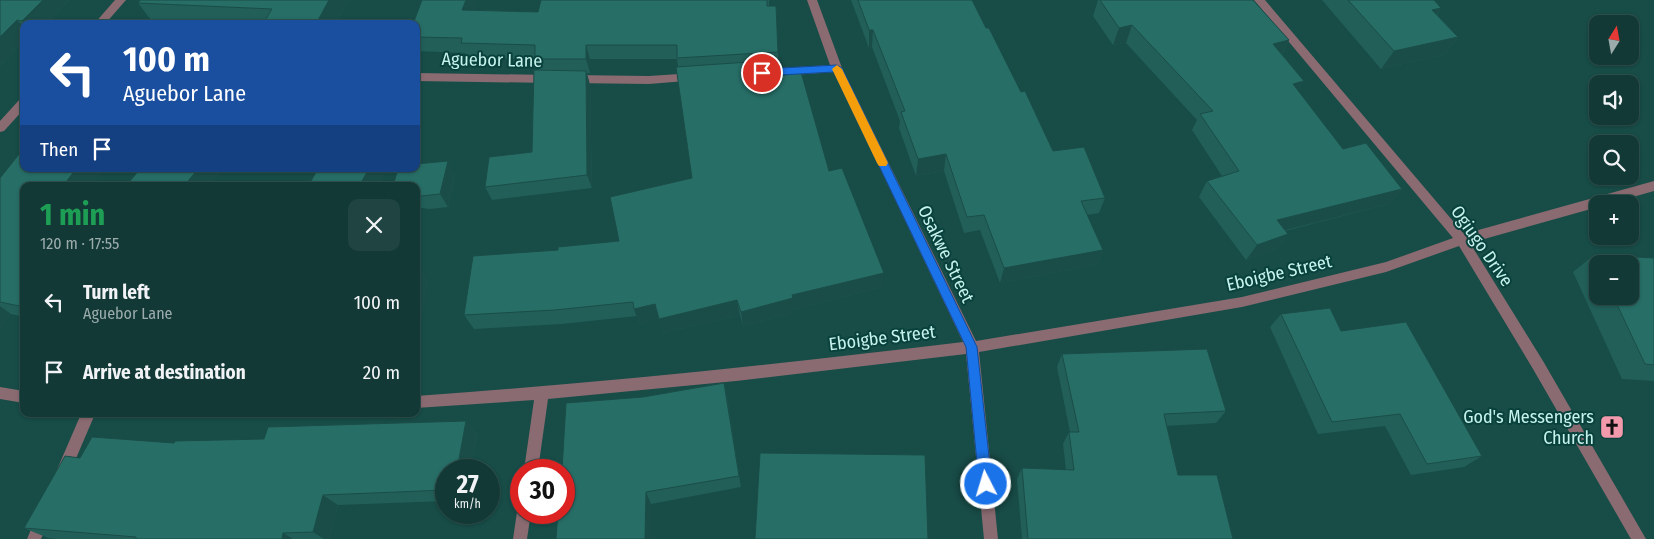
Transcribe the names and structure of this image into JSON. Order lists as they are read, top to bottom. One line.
{"streets":{"street":["Aguebor Lane","Ogiugo Drive","Osakwe Street","Eboigbe Street"]},"crossings":[["Ogiugo Drive","Eboigbe Street"],["Osakwe Street","Eboigbe Street"]],"places":{"church":["God's Messengers Church"]},"north":"top","page":{"map_buttons":["+","−"],"turn":["100 m","Aguebor Lane"],"then":"Then","heading":["1 min","120 m · 17:55"],"list":[{"name":"Turn left","note":"Aguebor Lane","value":"100 m"},{"name":"Arrive at destination","value":"20 m"}],"speed":"27 km/h","limit":"30"}}
